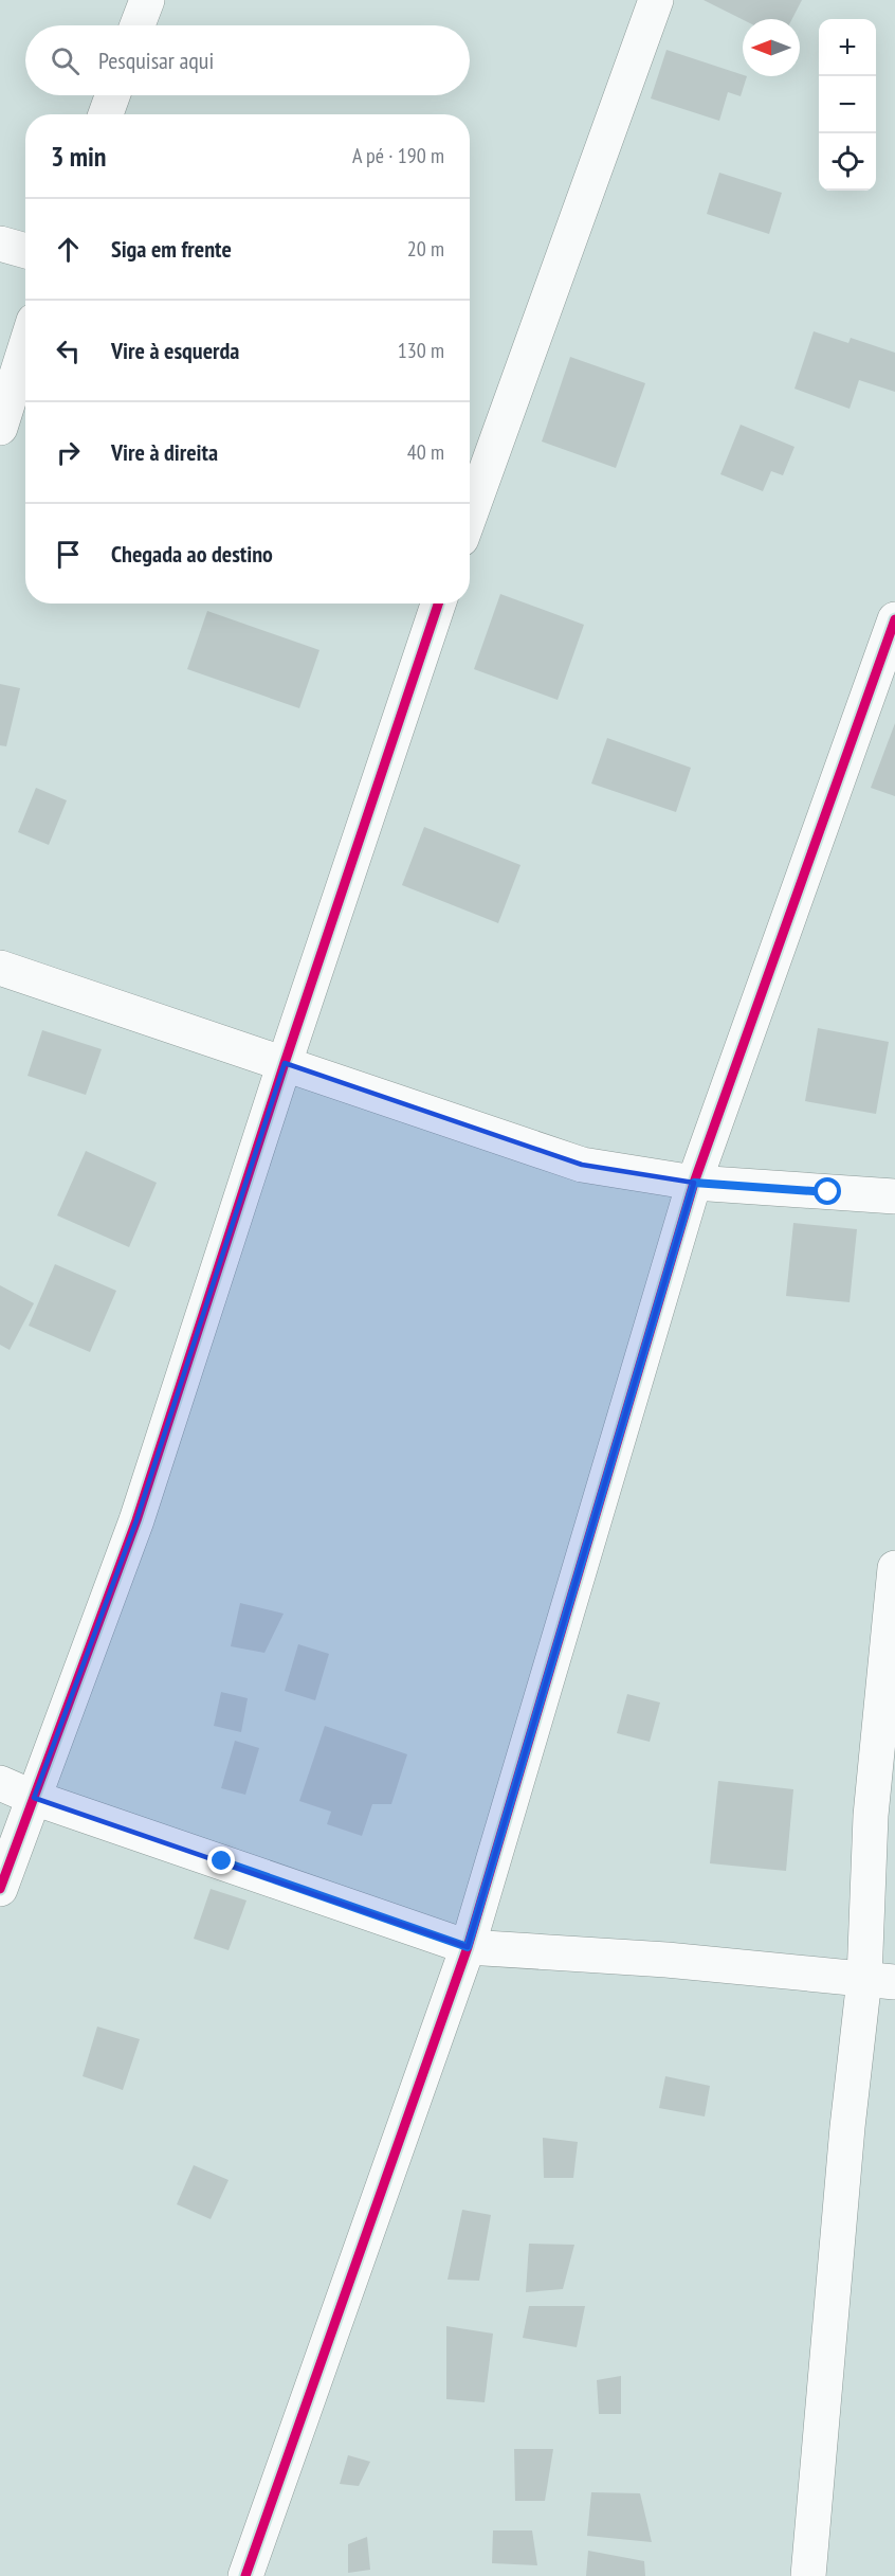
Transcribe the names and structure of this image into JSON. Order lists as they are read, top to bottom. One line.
{"north":"left","page":{"map_buttons":["+","−"],"search":"Pesquisar aqui","heading":["3 min","A pé · 190 m"],"list":[["Siga em frente","20 m"],["Vire à esquerda","130 m"],["Vire à direita","40 m"],"Chegada ao destino"]}}
